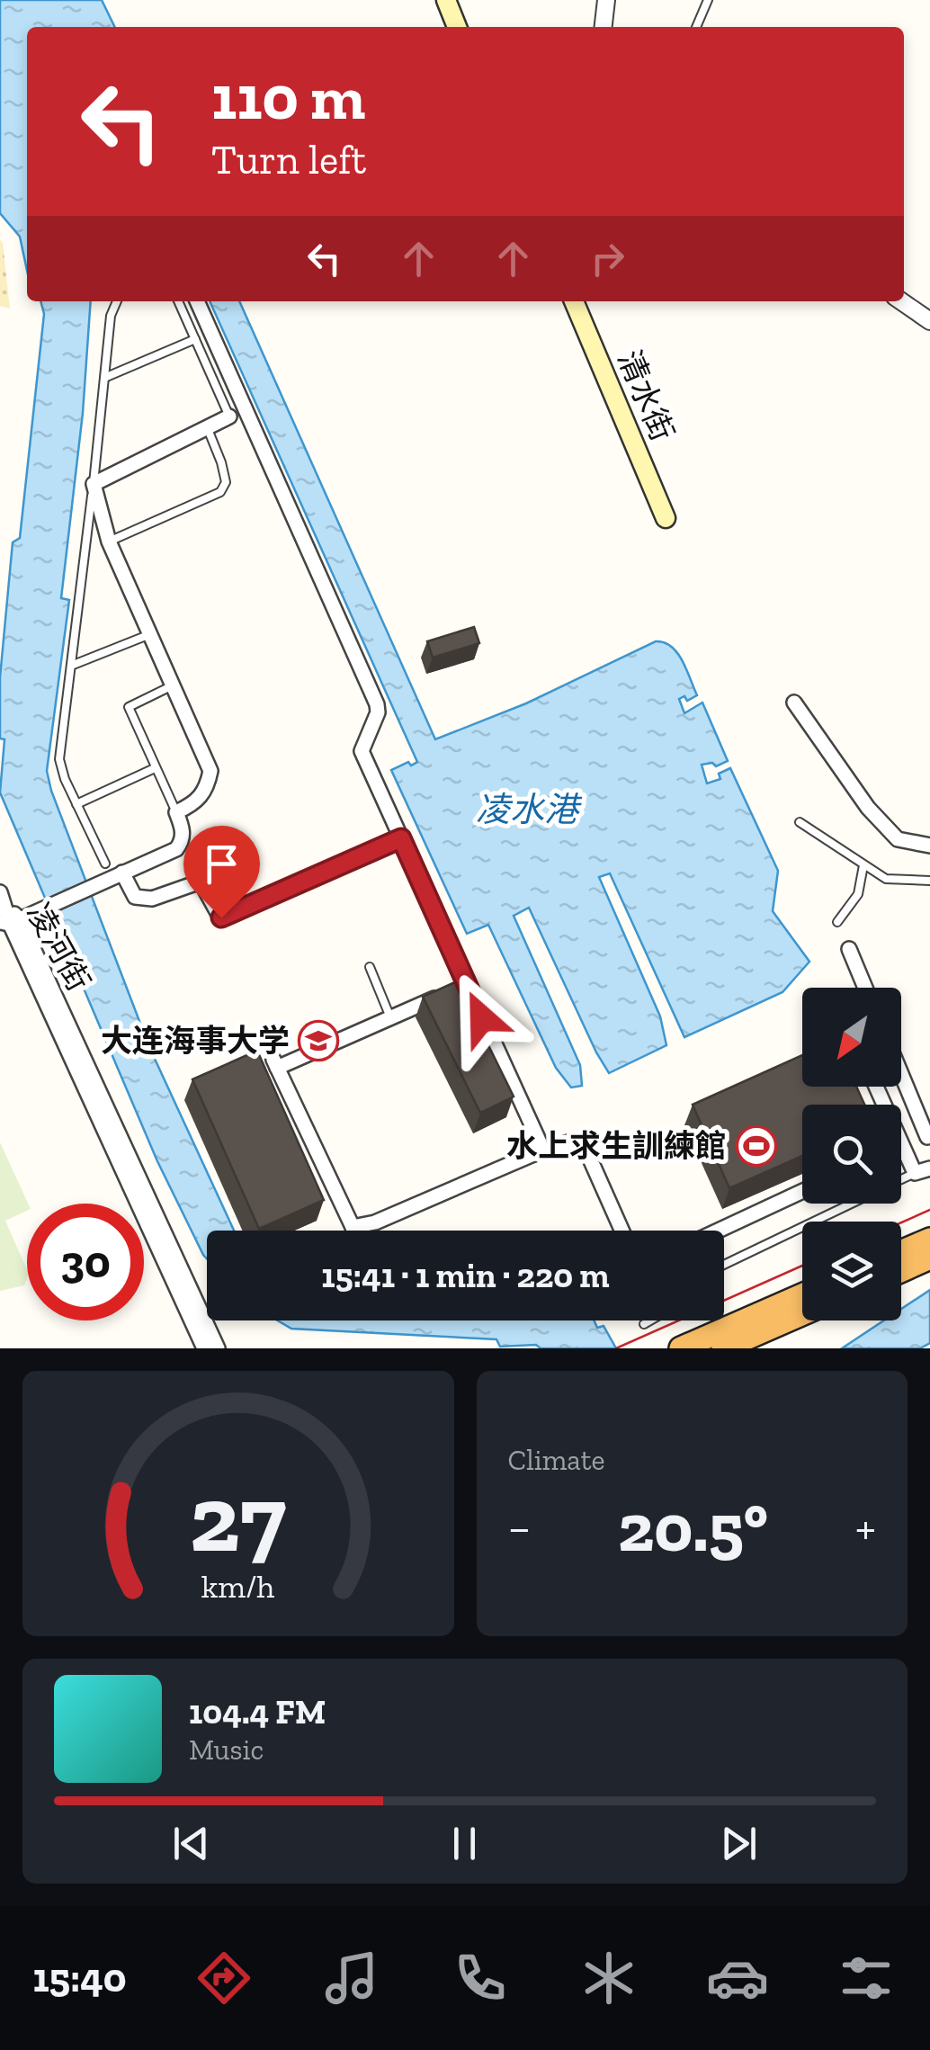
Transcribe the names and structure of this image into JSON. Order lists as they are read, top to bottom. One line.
{"streets":{"main road":["清水街"],"street":["凌河街"]},"water":["凌水港"],"places":{"school or university":["大连海事大学"],"sports":["水上求生訓練館"]},"north":"bottom left","page":{"turn":["110 m","Turn left"],"limit":"30","trip":"15:41 · 1 min · 220 m","tile":"Climate","heat":["−","20.5°","+"],"song":["104.4 FM","Music"],"tabs":"15:40","gauge":["27","km/h"]}}
